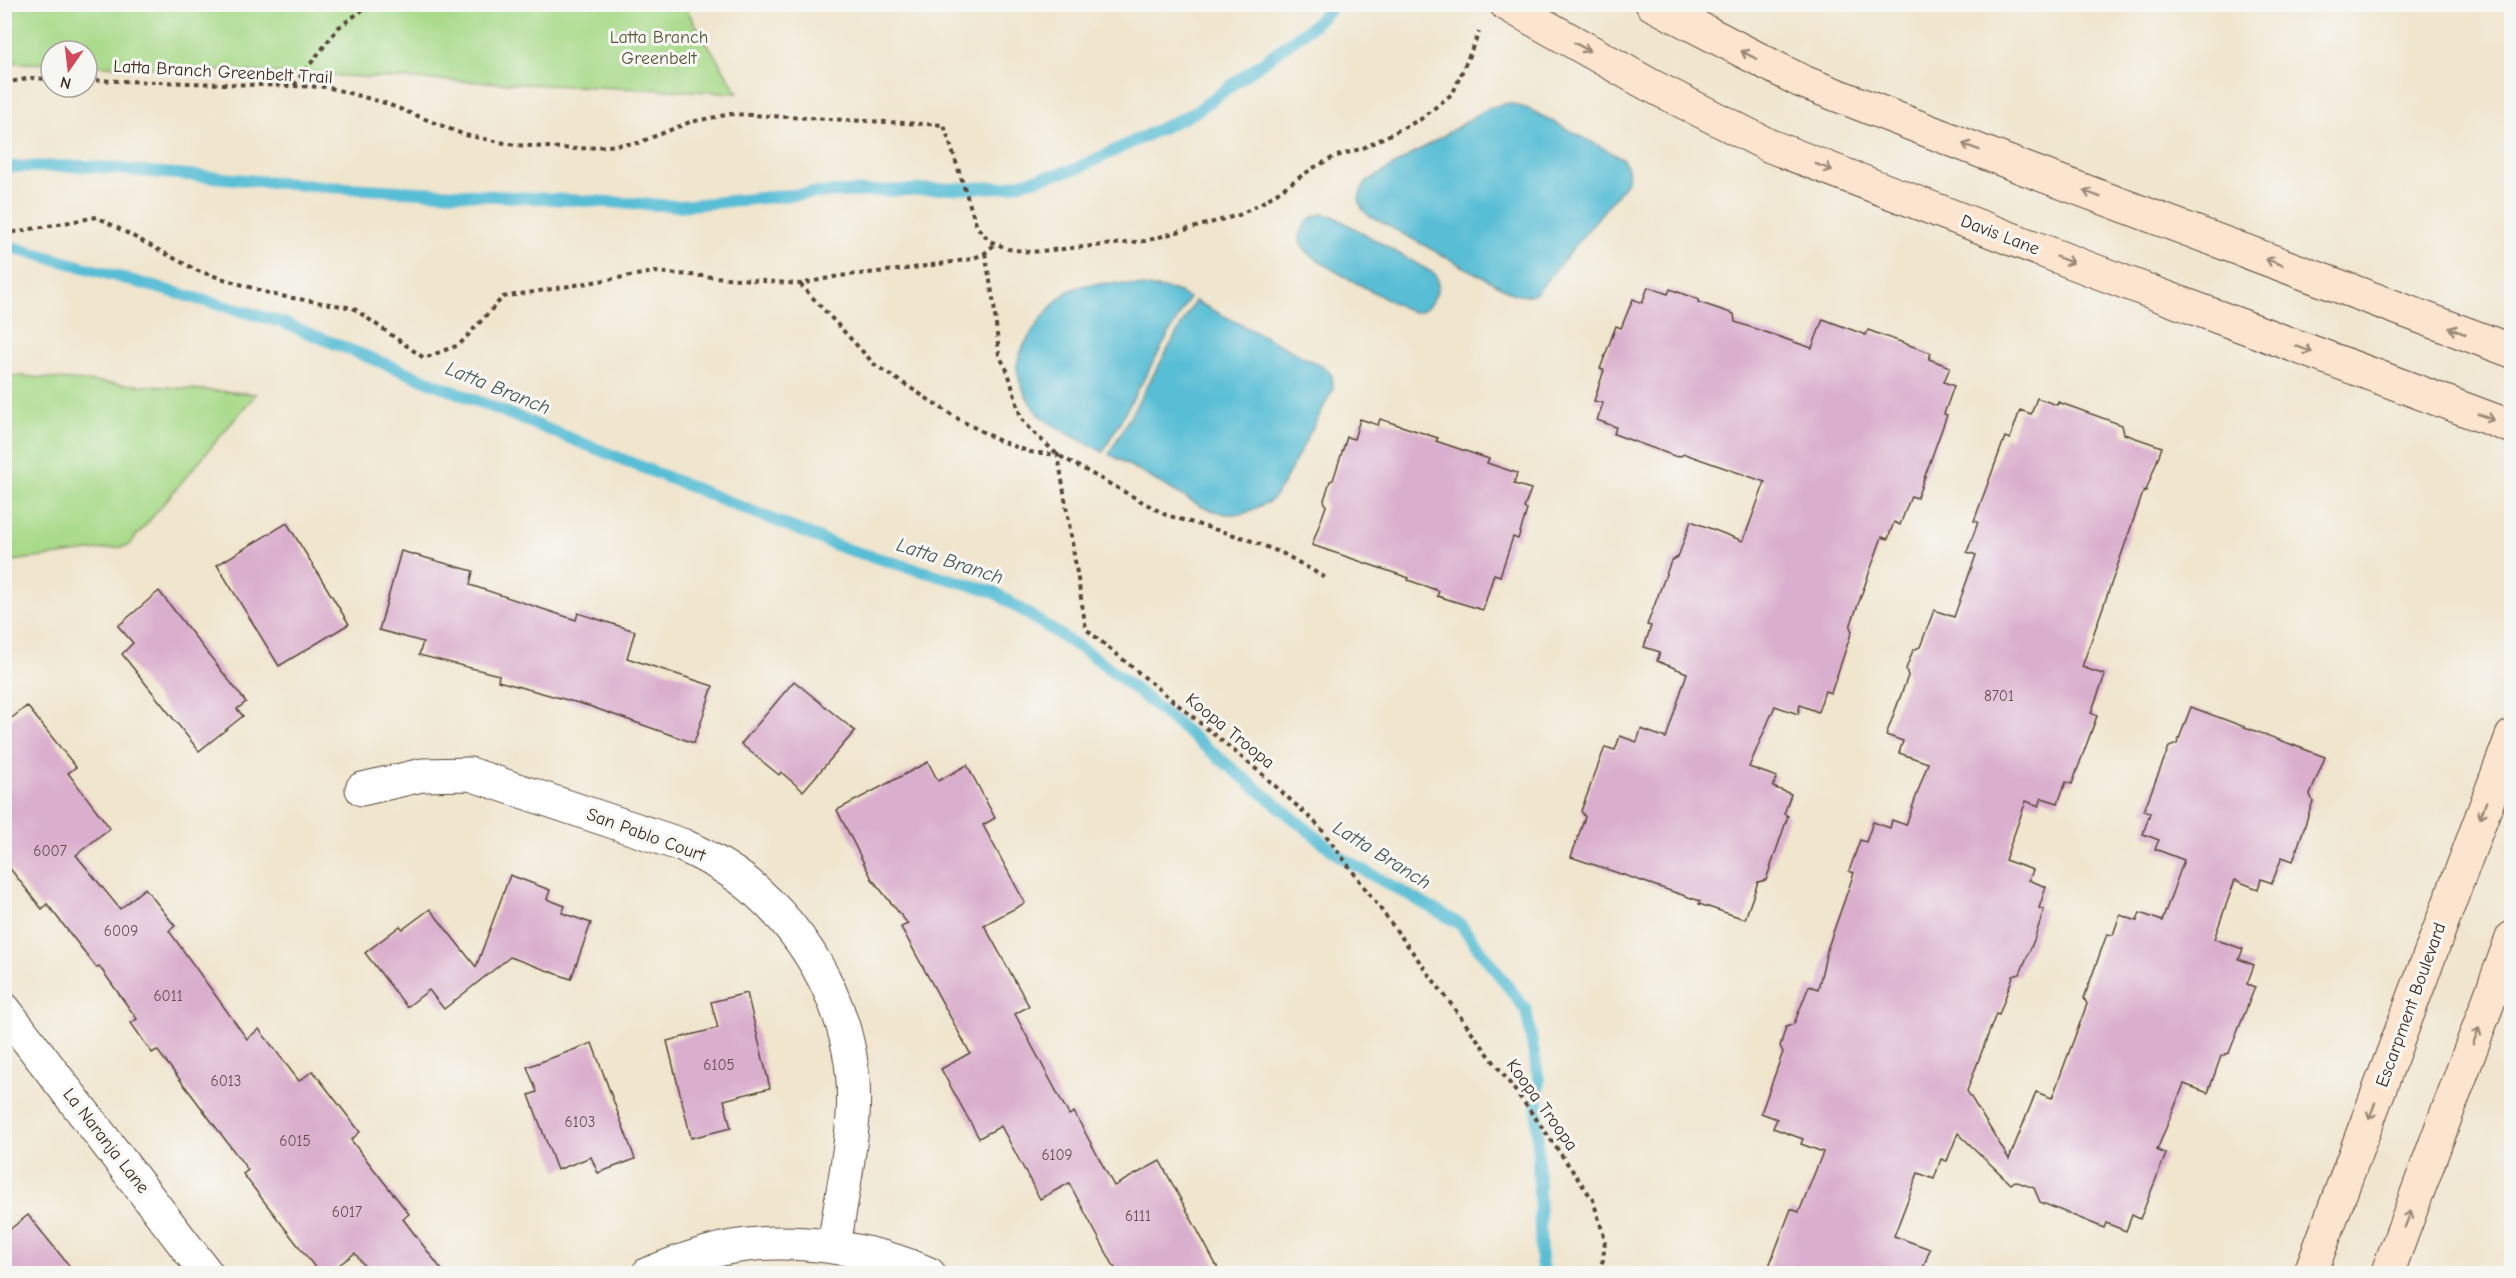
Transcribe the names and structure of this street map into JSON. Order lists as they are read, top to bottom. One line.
{"streets":{"main road":["Davis Lane","Escarpment Boulevard"],"street":["San Pablo Court","La Naranja Lane"],"path":["Latta Branch Greenbelt Trail","Koopa Troopa"]},"water":["Latta Branch"],"parks":["Latta Branch Greenbelt"],"house_numbers":["8701","6007","6009","6011","6105","6013","6103","6015","6109","6017","6111"],"north":"bottom"}
